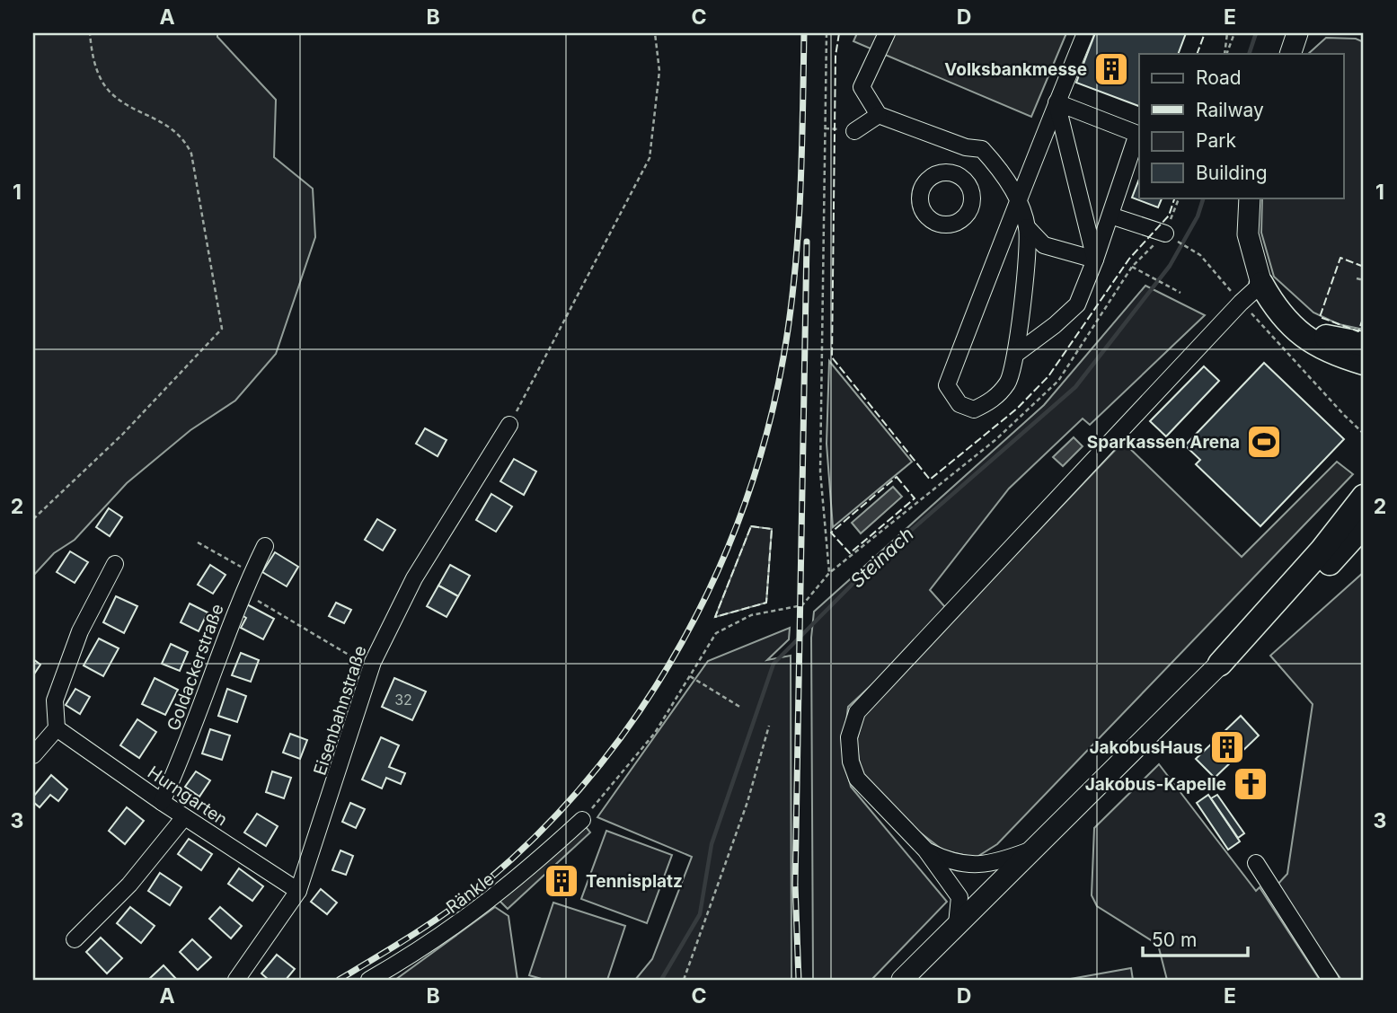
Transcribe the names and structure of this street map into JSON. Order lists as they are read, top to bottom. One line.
{"streets":{"street":["Goldackerstraße","Eisenbahnstraße","Hurngarten","Ränkle"]},"crossings":[["Goldackerstraße","Hurngarten"],["Eisenbahnstraße","Hurngarten"]],"water":["Steinach"],"places":{"building":["Volksbankmesse","JakobusHaus","Tennisplatz"],"sports":["Sparkassen Arena"],"church":["Jakobus-Kapelle"]},"house_numbers":["32"],"legend":["Road","Railway","Park","Building"],"scale_bar":"50 m","grid":{"columns":["A","B","C","D","E"],"rows":["1","2","3"]}}
